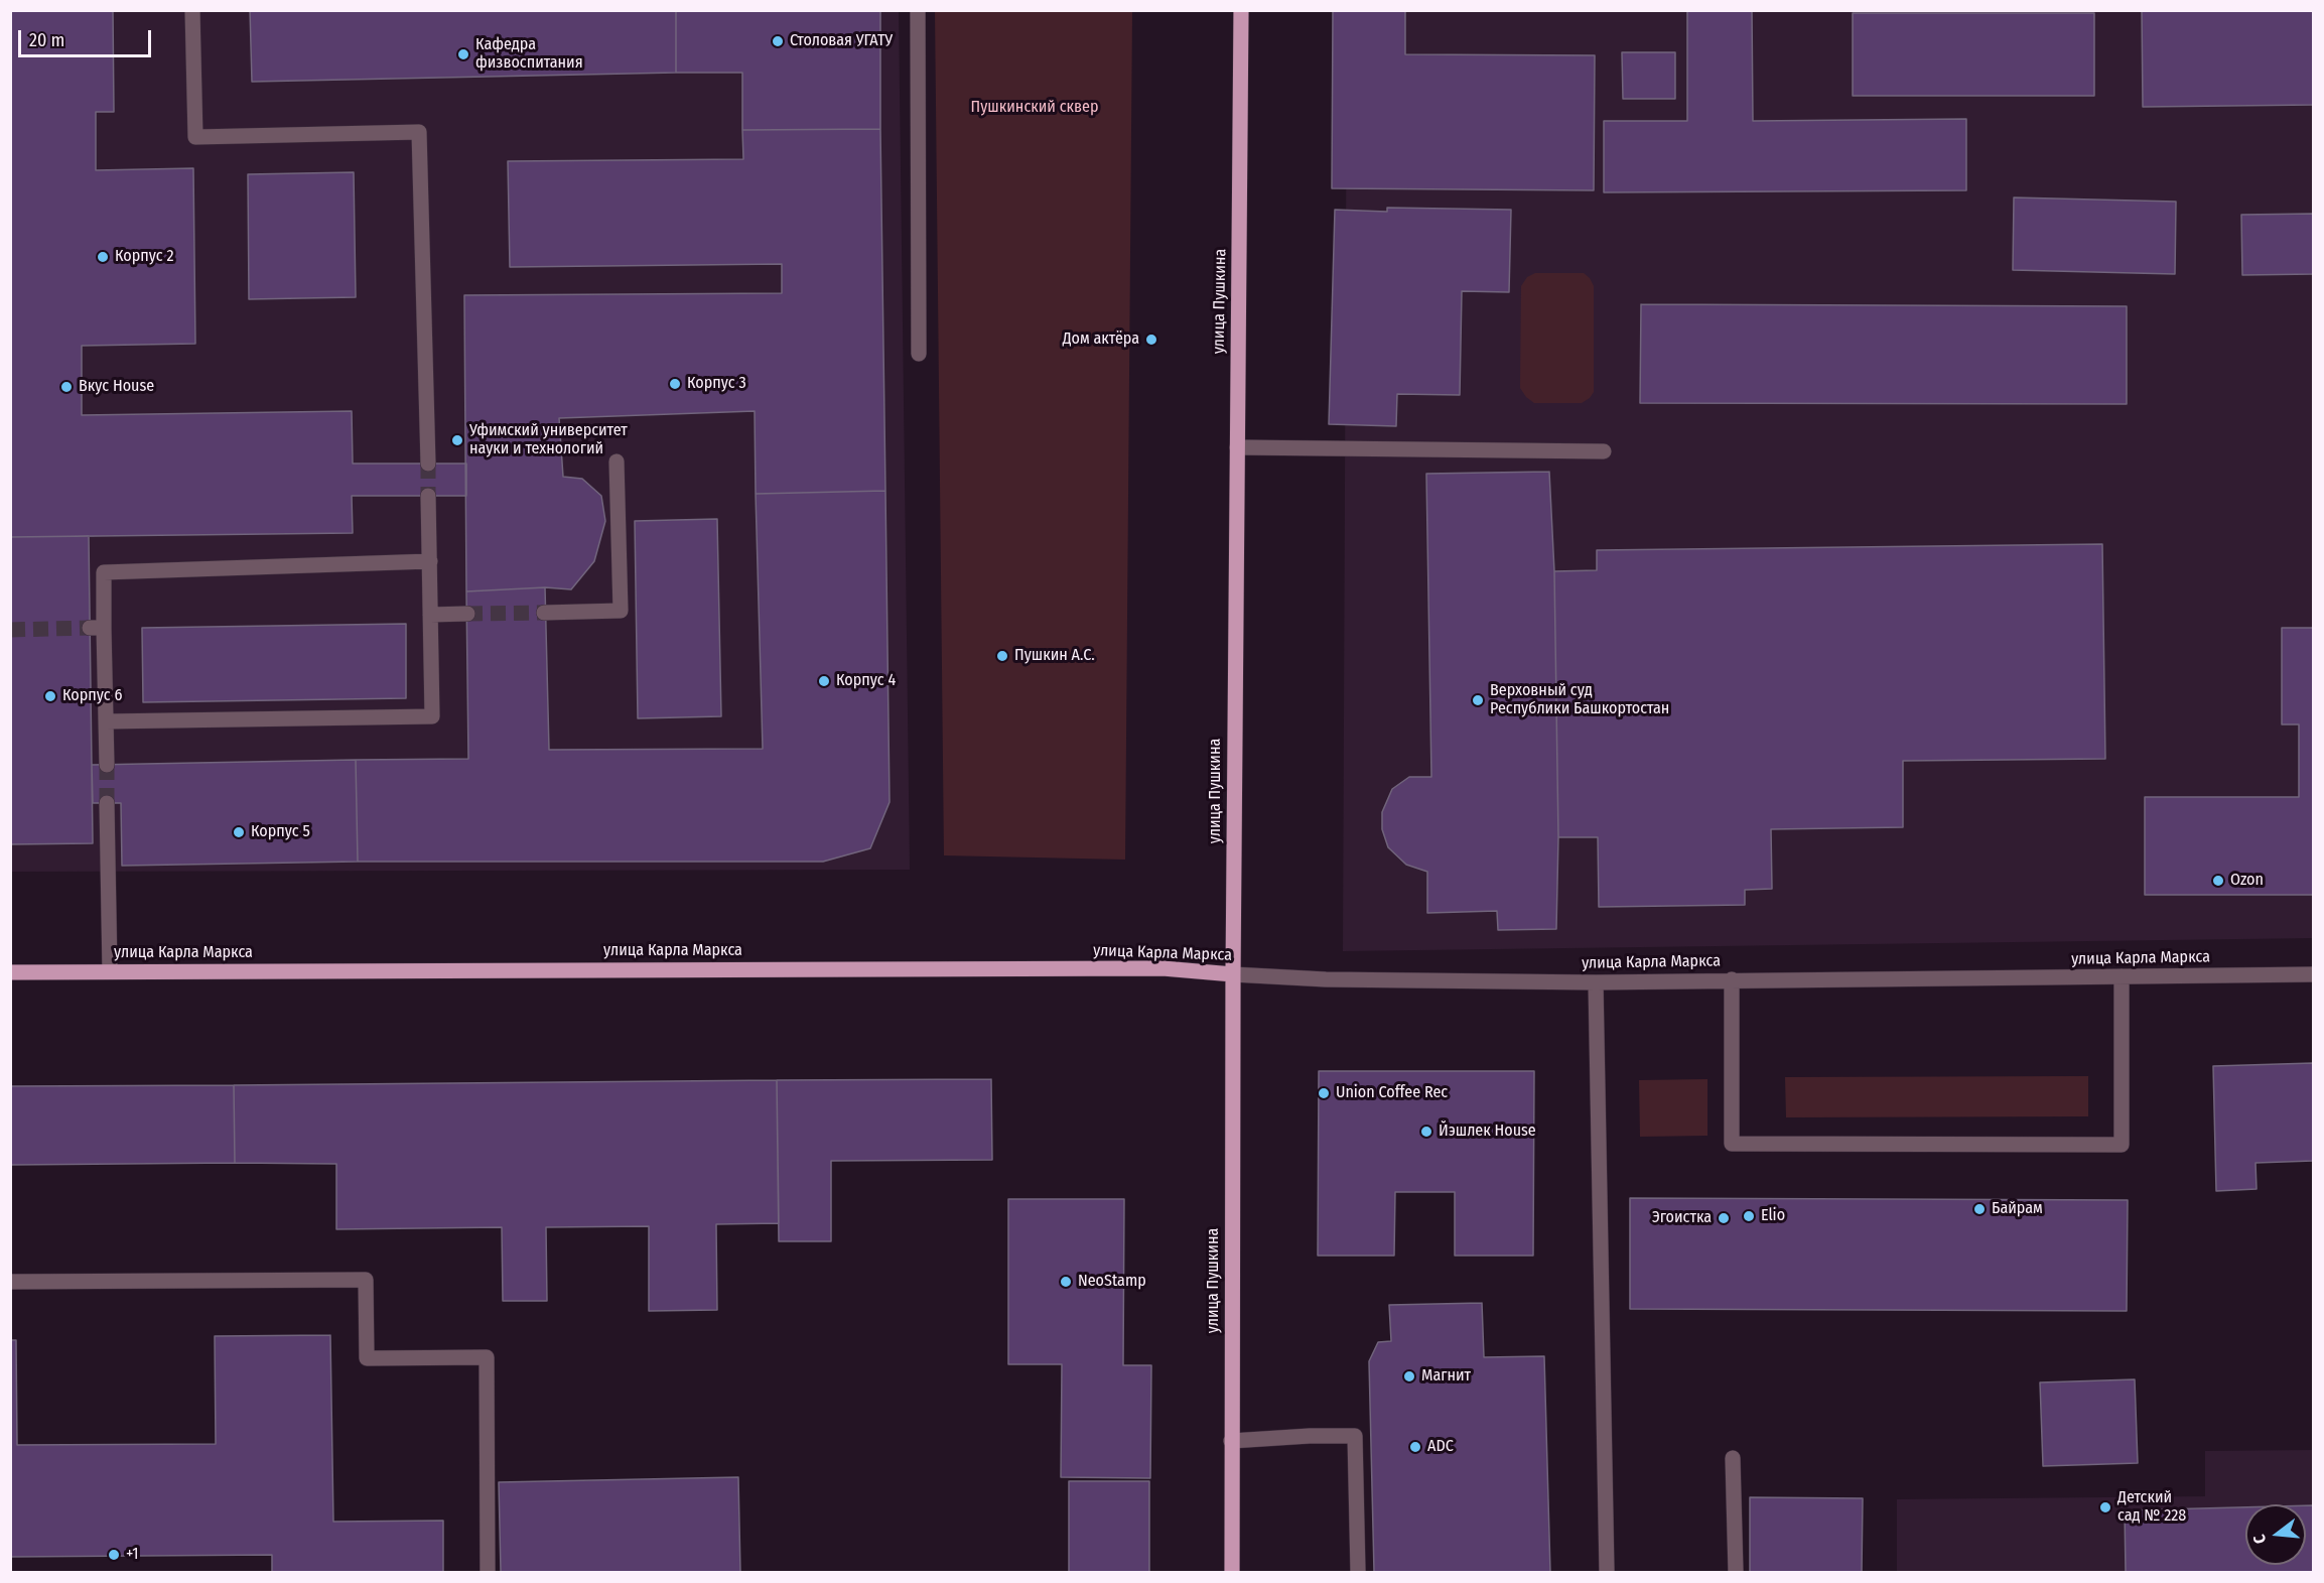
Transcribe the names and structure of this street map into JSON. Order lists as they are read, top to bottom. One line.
{"streets":{"main road":["улица Пушкина","улица Карла Маркса"]},"crossings":[["улица Пушкина","улица Карла Маркса"]],"parks":["Пушкинский сквер"],"places":["Столовая УГАТУ","Кафедра физвоспитания","Корпус 2","Дом актёра","Корпус 3","Вкус House","Уфимский университет науки и технологий","Пушкин А.С.","Корпус 4","Корпус 6","Верховный суд Республики Башкортостан","Корпус 5","Ozon","Union Coffee Rec","Йэшлек House","Байрам","Elio","Эгоистка","NeoStamp","Магнит","ADC","Детский сад № 228","+1"],"scale_bar":"20 m","north":"left"}
